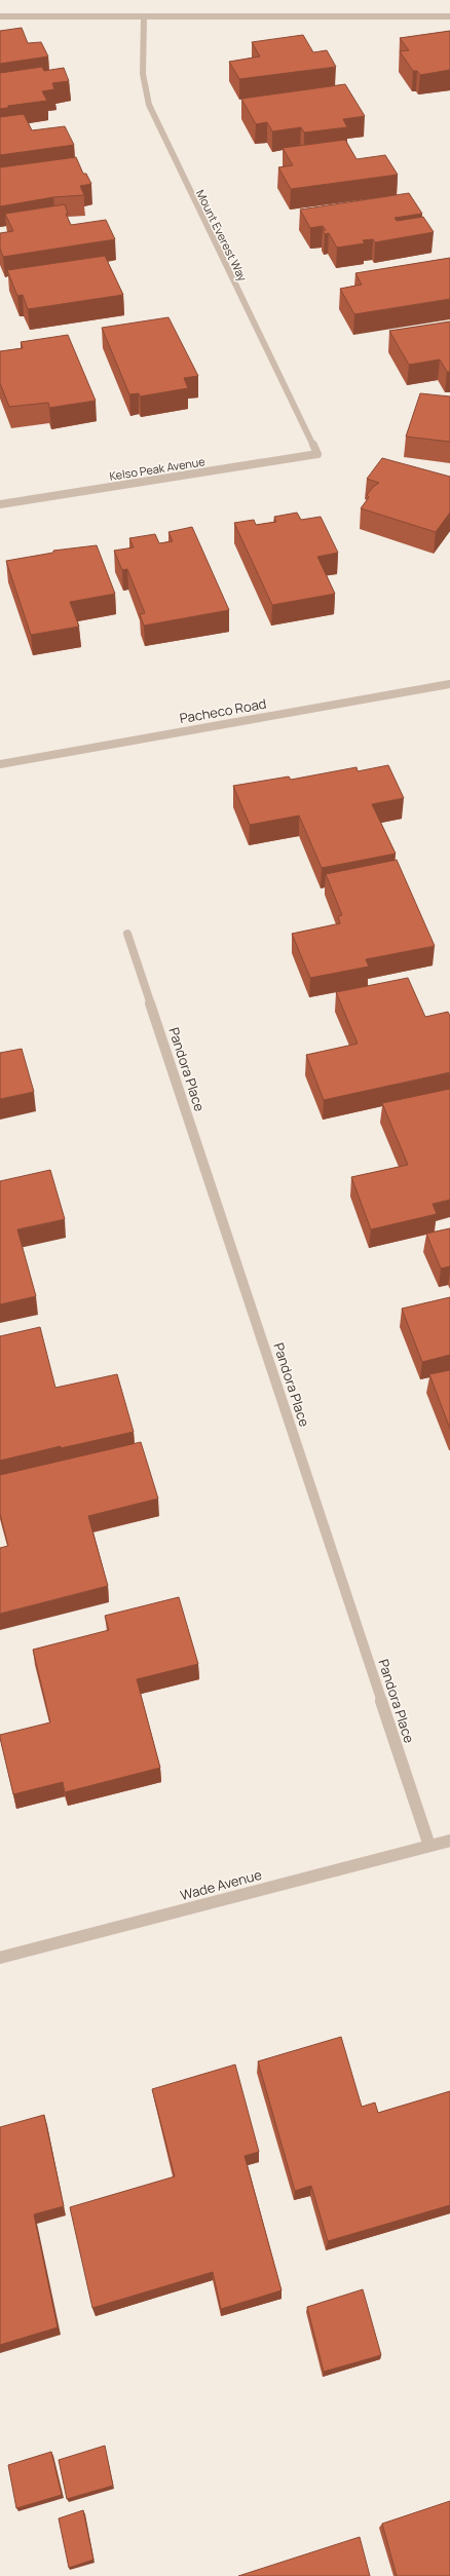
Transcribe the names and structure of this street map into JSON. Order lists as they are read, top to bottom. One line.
{"streets":{"street":["Mount Everest Way","Kelso Peak Avenue","Pacheco Road","Pandora Place","Wade Avenue"]},"crossings":[["Mount Everest Way","Kelso Peak Avenue"],["Pandora Place","Wade Avenue"]]}
